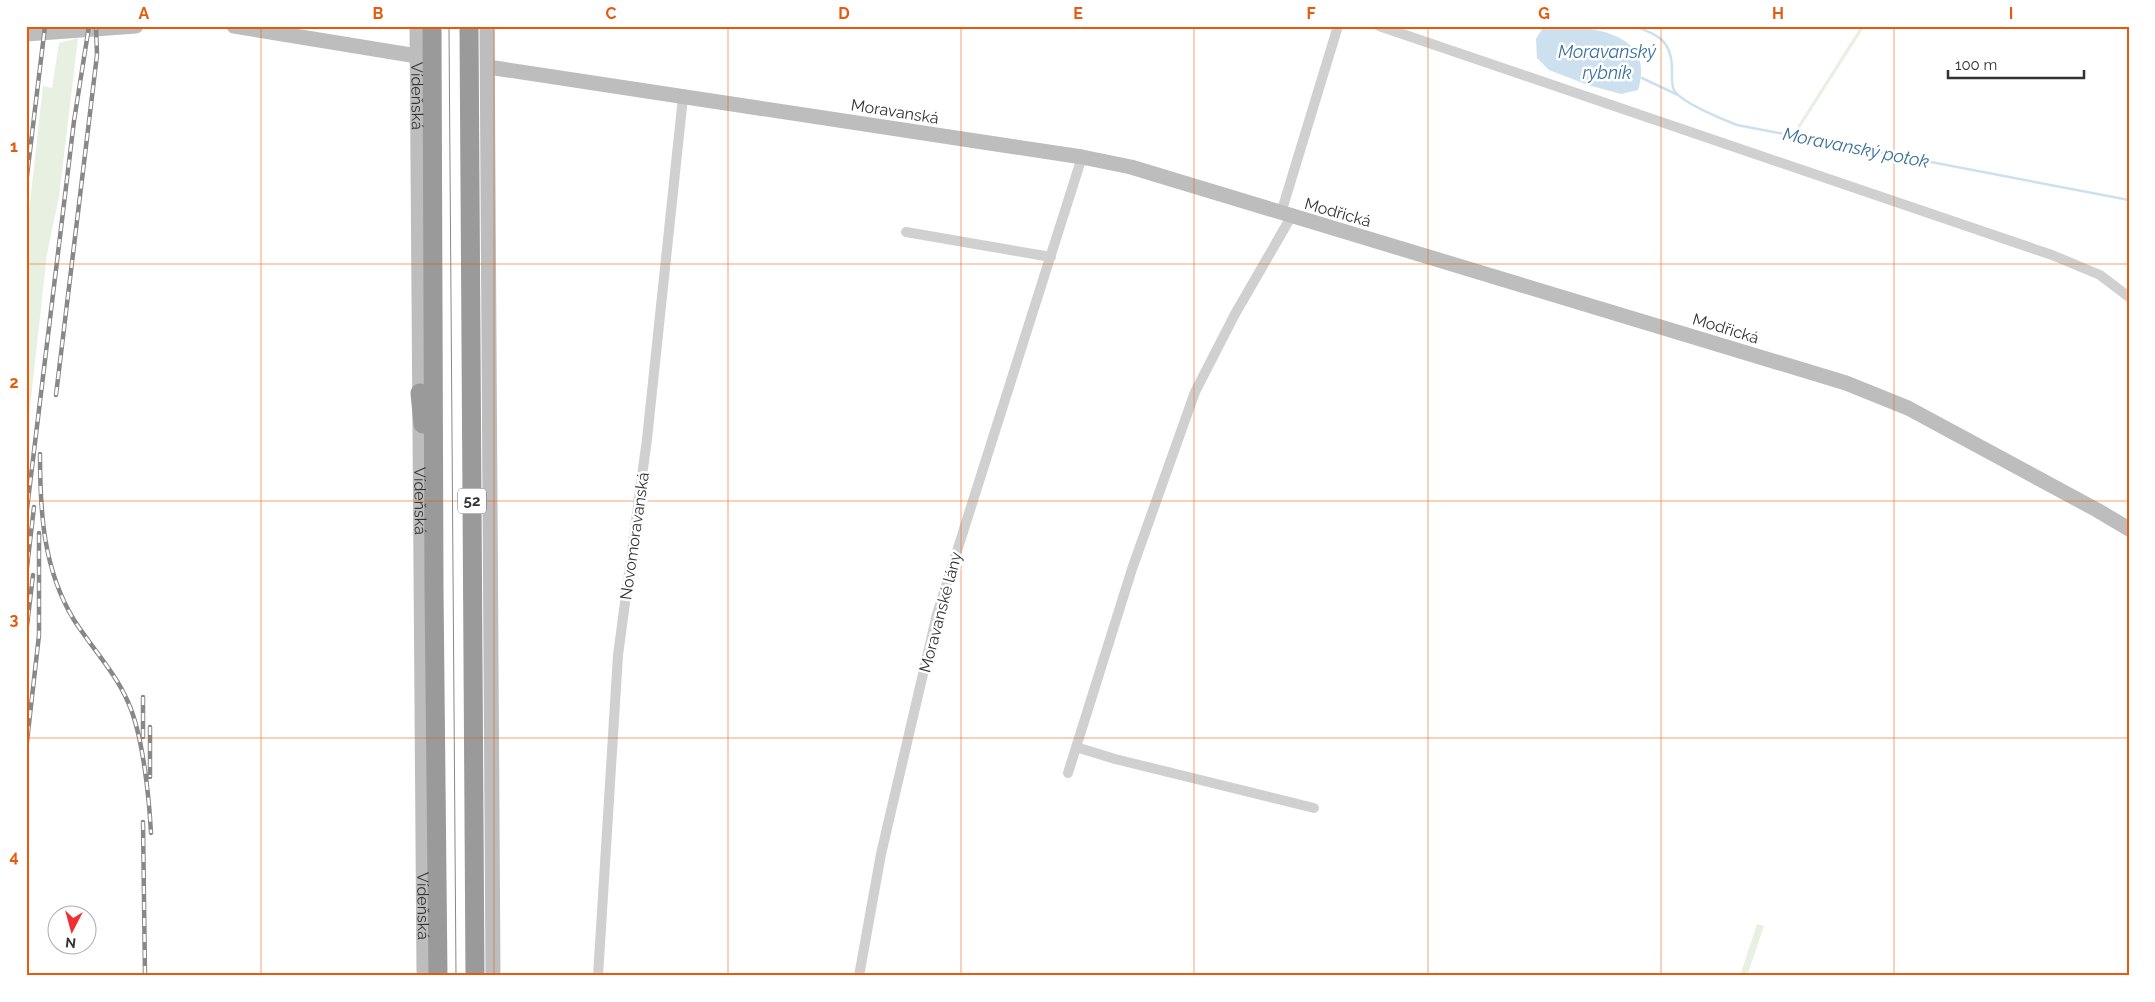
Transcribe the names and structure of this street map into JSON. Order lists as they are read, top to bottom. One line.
{"streets":{"highway":["Vídeňská","52"],"street":["Moravanská","Modřická","Novomoravanská","Moravanské lány"]},"crossings":[["Moravanská","Modřická"],["Moravanská","Novomoravanská"],["Moravanská","Moravanské lány"]],"water":["Moravanský rybník","Moravanský potok"],"scale_bar":"100 m","north":"bottom","grid":{"columns":["A","B","C","D","E","F","G","H","I"],"rows":["1","2","3","4"]}}
